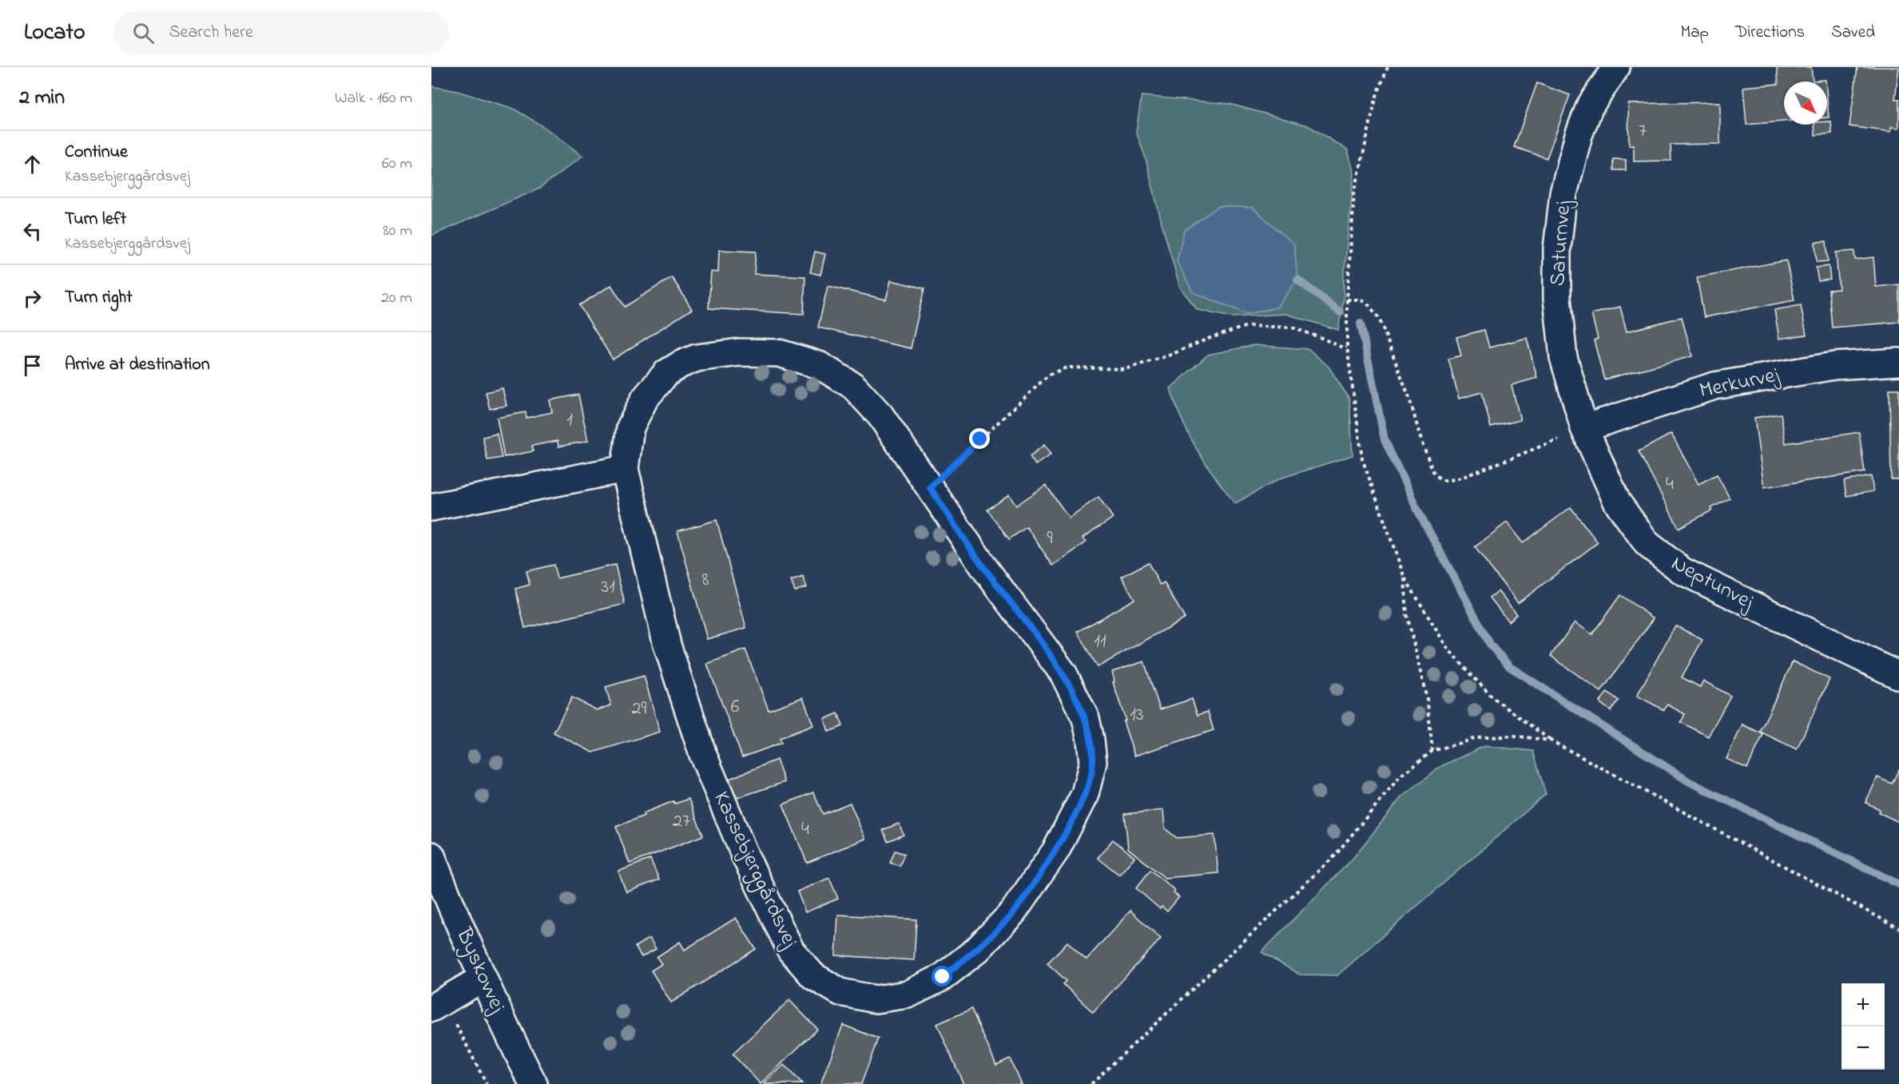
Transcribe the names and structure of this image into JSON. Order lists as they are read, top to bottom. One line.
{"streets":{"street":["Saturnvej","Merkurvej","Neptunvej","Kassebjerggårdsvej","Byskovvej"]},"crossings":[["Saturnvej","Merkurvej"],["Saturnvej","Neptunvej"],["Merkurvej","Neptunvej"]],"house_numbers":["7","1","4","9","8","31","11","6","29","13","27","4"],"north":"bottom right","page":{"header":"Locato","search":"Search here","nav":["Map","Directions","Saved"],"heading":["2 min","Walk · 160 m"],"list":[["Continue","Kassebjerggårdsvej","60 m"],["Turn left","Kassebjerggårdsvej","80 m"],["Turn right","20 m"],"Arrive at destination"],"map_buttons":["+","−"]}}
